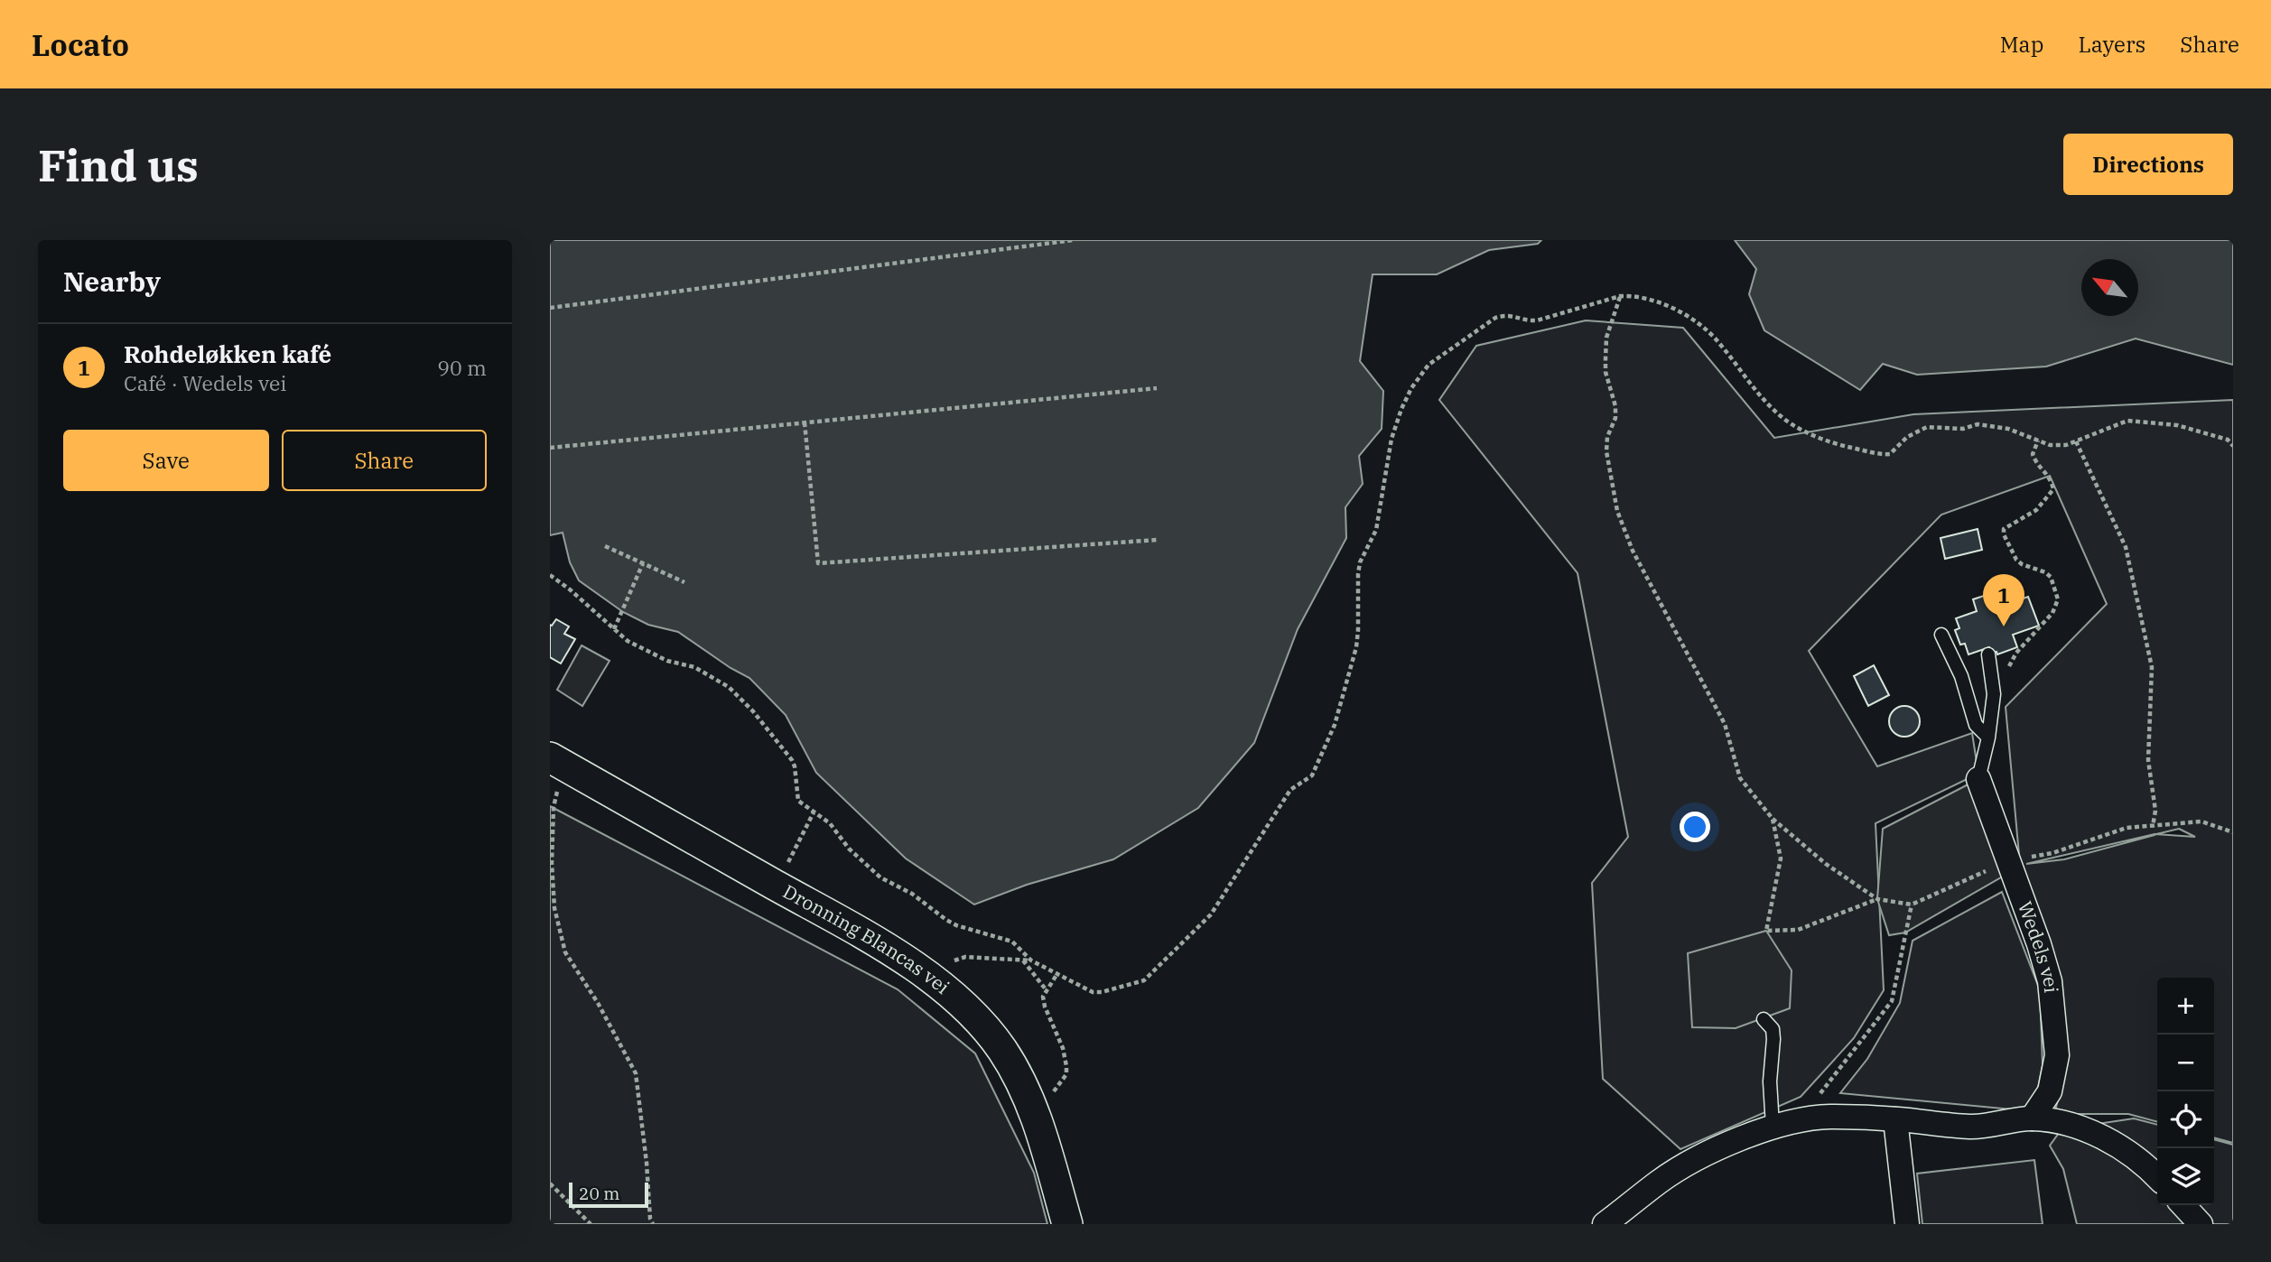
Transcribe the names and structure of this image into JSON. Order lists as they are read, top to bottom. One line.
{"streets":{"street":["Dronning Blancas vei","Wedels vei"]},"scale_bar":"20 m","north":"top left","page":{"header":"Locato","nav":["Map","Layers","Share"],"buttons":["Directions",["Save","Share"]],"title":"Find us","heading":"Nearby","list":[{"mark":"1","name":"Rohdeløkken kafé","note":"Café · Wedels vei","value":"90 m"}],"pins":"1","map_buttons":["+","−"],"scale":"20 m"}}
